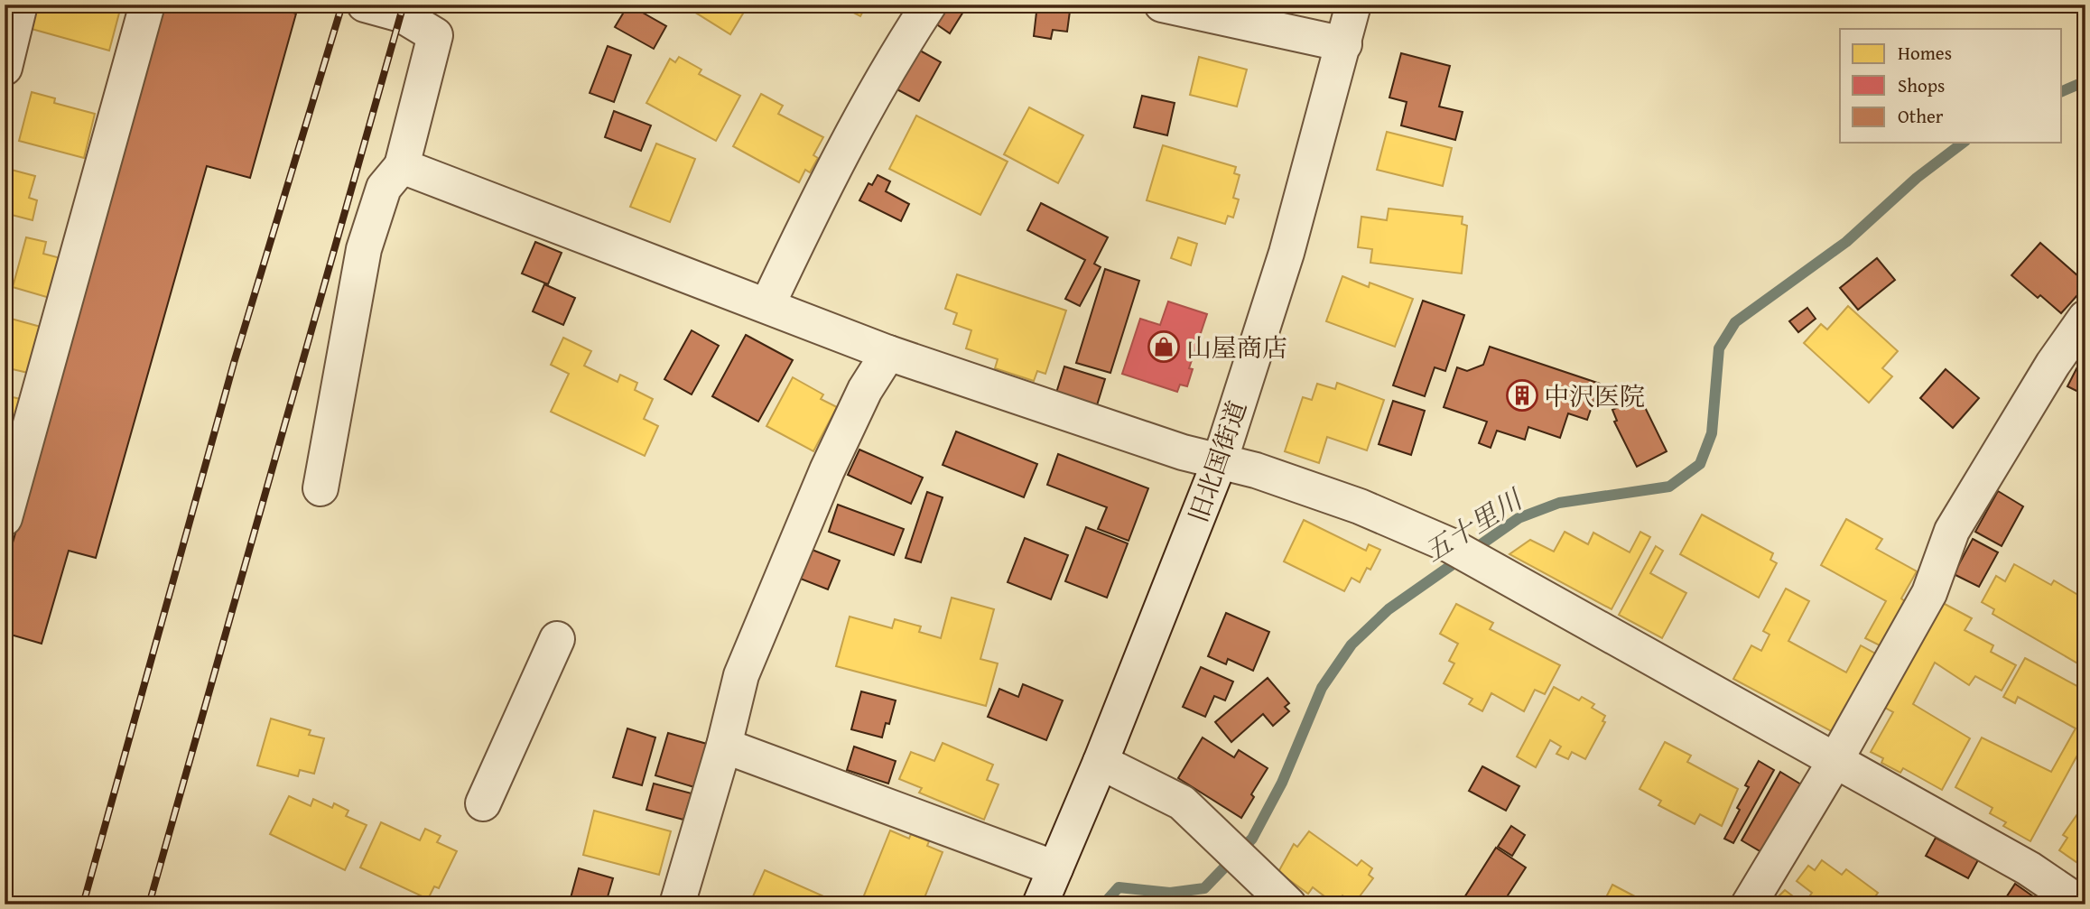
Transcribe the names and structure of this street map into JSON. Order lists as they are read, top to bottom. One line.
{"streets":{"street":["旧北国街道"]},"water":["五十里川"],"places":{"shop":["山屋商店"],"building":["中沢医院"]},"legend":["Homes","Shops","Other"]}
